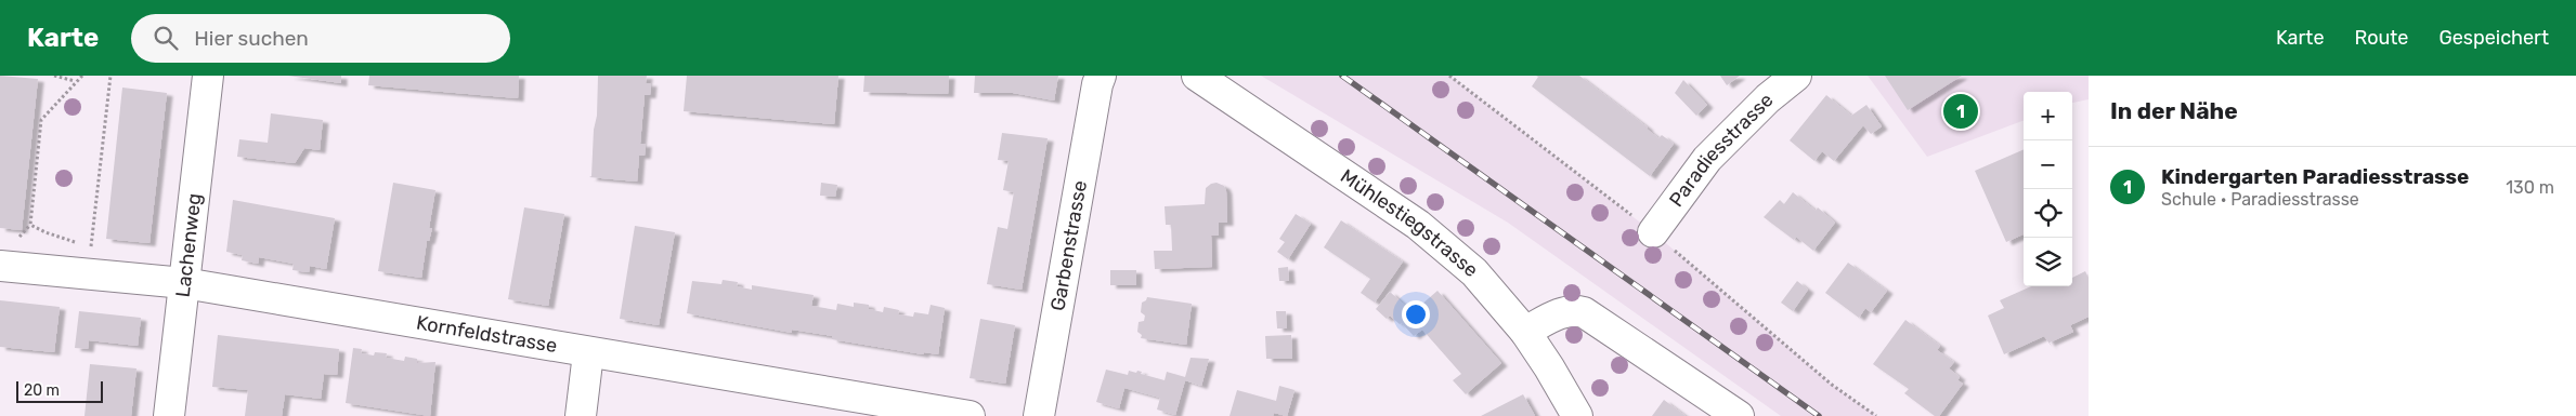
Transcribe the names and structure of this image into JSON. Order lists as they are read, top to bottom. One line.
{"streets":{"street":["Paradiesstrasse","Mühlestiegstrasse","Lachenweg","Garbenstrasse","Kornfeldstrasse"]},"crossings":[["Lachenweg","Kornfeldstrasse"]],"scale_bar":"20 m","page":{"header":"Karte","search":"Hier suchen","nav":["Karte","Route","Gespeichert"],"heading":"In der Nähe","map_buttons":["+","−"],"pins":"1","list":[{"mark":"1","name":"Kindergarten Paradiesstrasse","note":"Schule · Paradiesstrasse","value":"130 m"}],"scale":"20 m"}}
